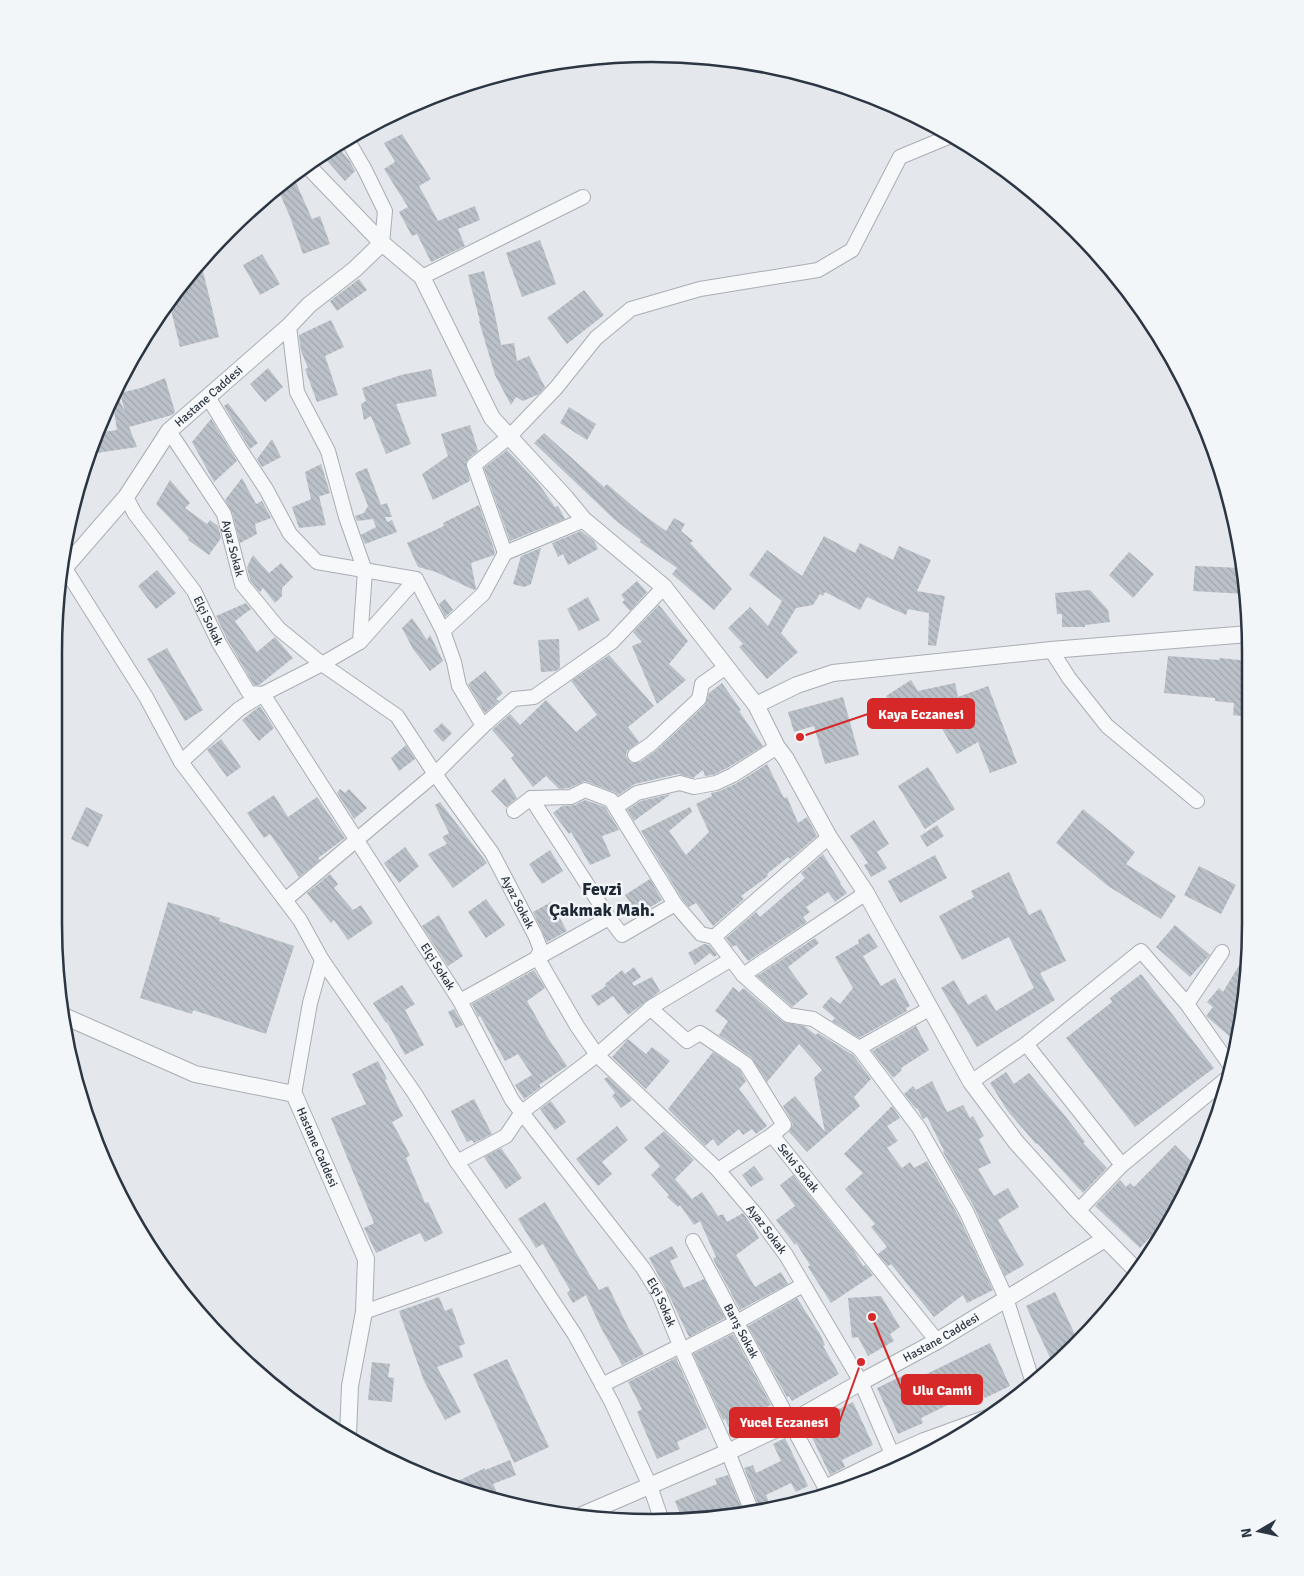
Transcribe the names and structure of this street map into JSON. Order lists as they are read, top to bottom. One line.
{"streets":{"street":["Hastane Caddesi","Ayaz Sokak","Elçi Sokak","Selvi Sokak","Barış Sokak"]},"crossings":[["Hastane Caddesi","Ayaz Sokak"],["Hastane Caddesi","Elçi Sokak"],["Hastane Caddesi","Selvi Sokak"],["Hastane Caddesi","Barış Sokak"]],"districts":["Fevzi Çakmak Mah."],"places":["Kaya Eczanesi","Ulu Camii","Yucel Eczanesi"],"north":"left"}
